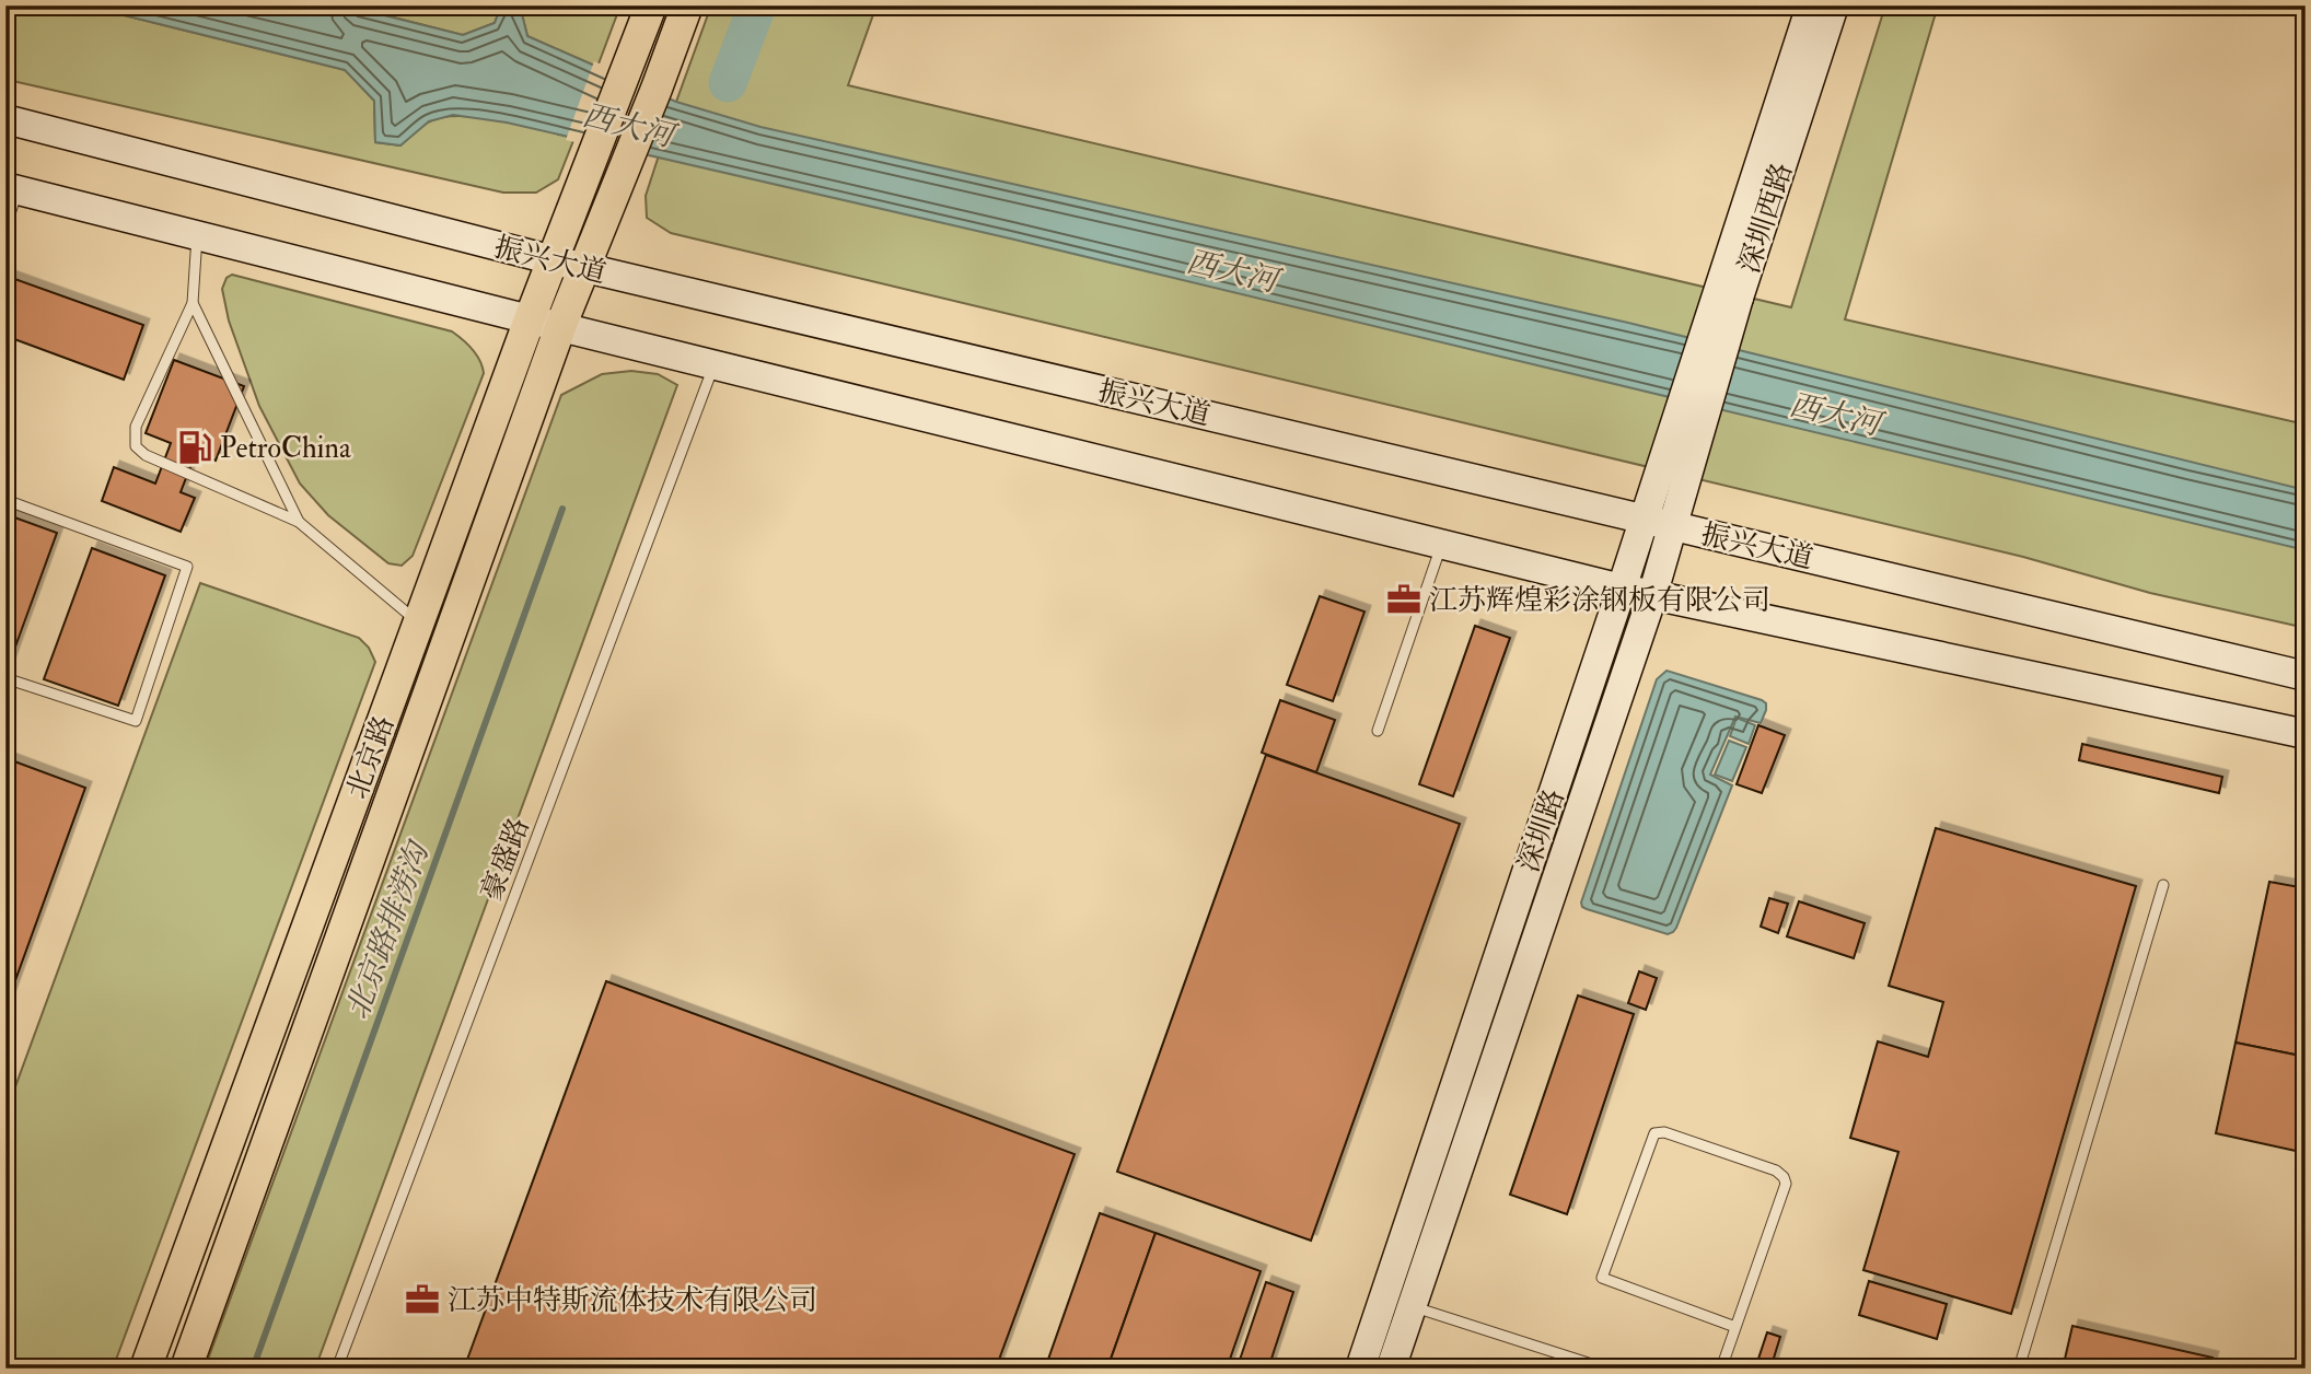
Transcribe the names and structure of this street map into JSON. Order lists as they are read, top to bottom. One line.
{"streets":{"main road":["深圳西路","振兴大道","北京路","深圳路"],"lane":["豪盛路"]},"crossings":[["深圳西路","深圳路"],["振兴大道","北京路"],["振兴大道","深圳路"]],"water":["西大河","北京路排涝沟"],"places":{"fuel station":["PetroChina"],"office":["江苏辉煌彩涂钢板有限公司","江苏中特斯流体技术有限公司"]}}
